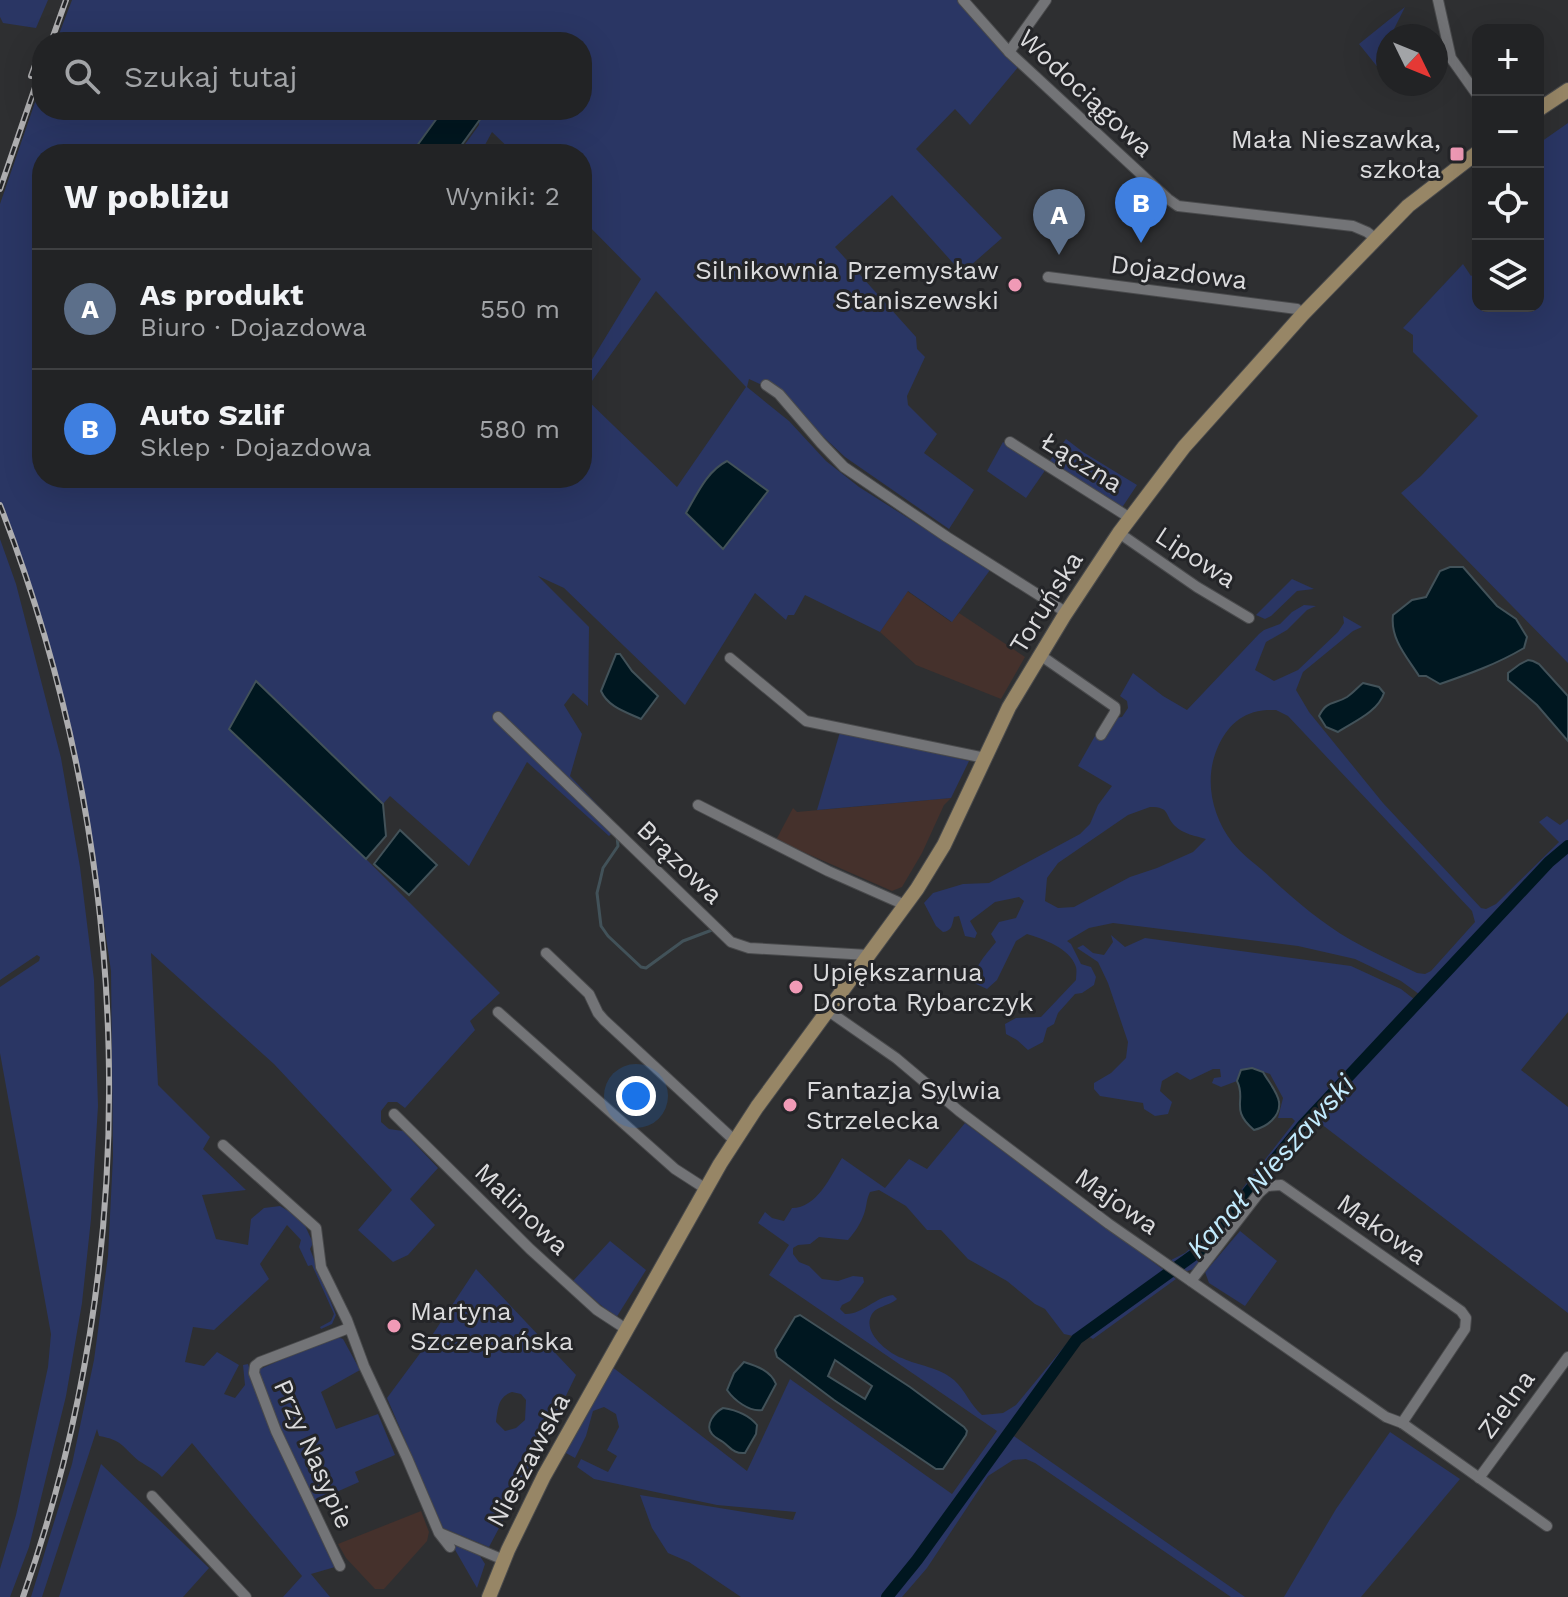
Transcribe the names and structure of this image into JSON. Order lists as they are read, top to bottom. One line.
{"streets":{"main road":["Toruńska","Nieszawska"],"street":["Wodociągowa","Dojazdowa","Łączna","Lipowa","Brązowa","Majowa","Malinowa","Makowa","Zielna","Przy Nasypie"]},"crossings":[["Wodociągowa","Toruńska"],["Dojazdowa","Toruńska"],["Łączna","Toruńska"],["Lipowa","Toruńska"],["Toruńska","Brązowa"],["Toruńska","Majowa"],["Toruńska","Nieszawska"],["Majowa","Makowa"],["Majowa","Zielna"],["Malinowa","Nieszawska"]],"water":["Kanał Nieszawski"],"places":{"transit":["Mała Nieszawka, szkoła"],"other":["Silnikownia Przemysław Staniszewski","Upiększarnua Dorota Rybarczyk","Fantazja Sylwia Strzelecka","Martyna Szczepańska"]},"north":"bottom right","page":{"map_buttons":["+","−"],"search":"Szukaj tutaj","heading":["W pobliżu","Wyniki: 2"],"pins":["B","A"],"list":[{"mark":"A","name":"As produkt","note":"Biuro · Dojazdowa","value":"550 m"},{"mark":"B","name":"Auto Szlif","note":"Sklep · Dojazdowa","value":"580 m"}]}}
